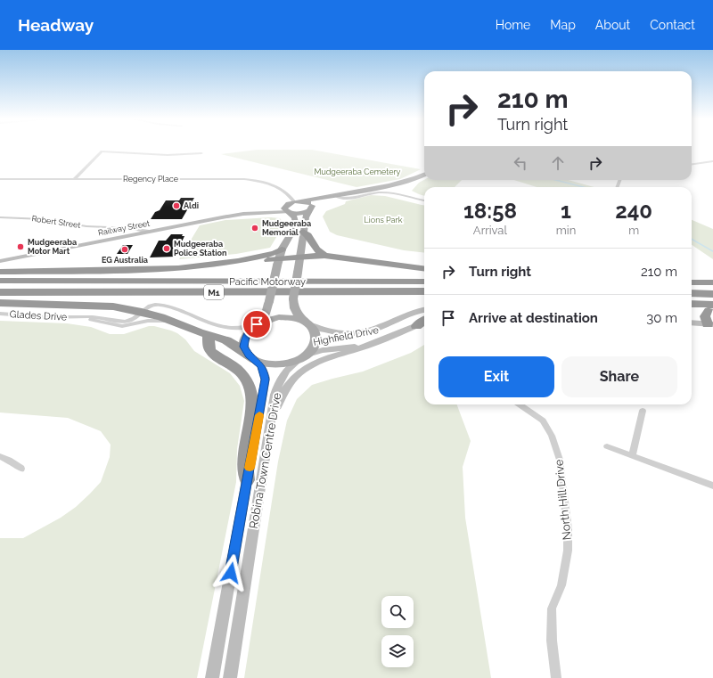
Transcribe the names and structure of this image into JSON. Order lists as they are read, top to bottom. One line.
{"streets":{"highway":["Pacific Motorway","M1"],"main road":["Railway Street","Highfield Drive","Robina Town Centre Drive"],"street":["Regency Place","Robert Street","Glades Drive","North Hill Drive"]},"crossings":[["Robert Street","Railway Street"],["Glades Drive","Highfield Drive"],["Glades Drive","Robina Town Centre Drive"],["Highfield Drive","Robina Town Centre Drive"]],"parks":["Mudgeeraba Cemetery","Lions Park"],"places":["Aldi","Mudgeeraba Memorial","Mudgeeraba Motor Mart","Mudgeeraba Police Station","EG Australia"],"page":{"header":"Headway","nav":["Home","Map","About","Contact"],"turn":["210 m","Turn right"],"eta":["18:58","Arrival","1","min","240","m"],"list":[{"name":"Turn right","value":"210 m"},{"name":"Arrive at destination","value":"30 m"}],"buttons":["Exit","Share"]}}
